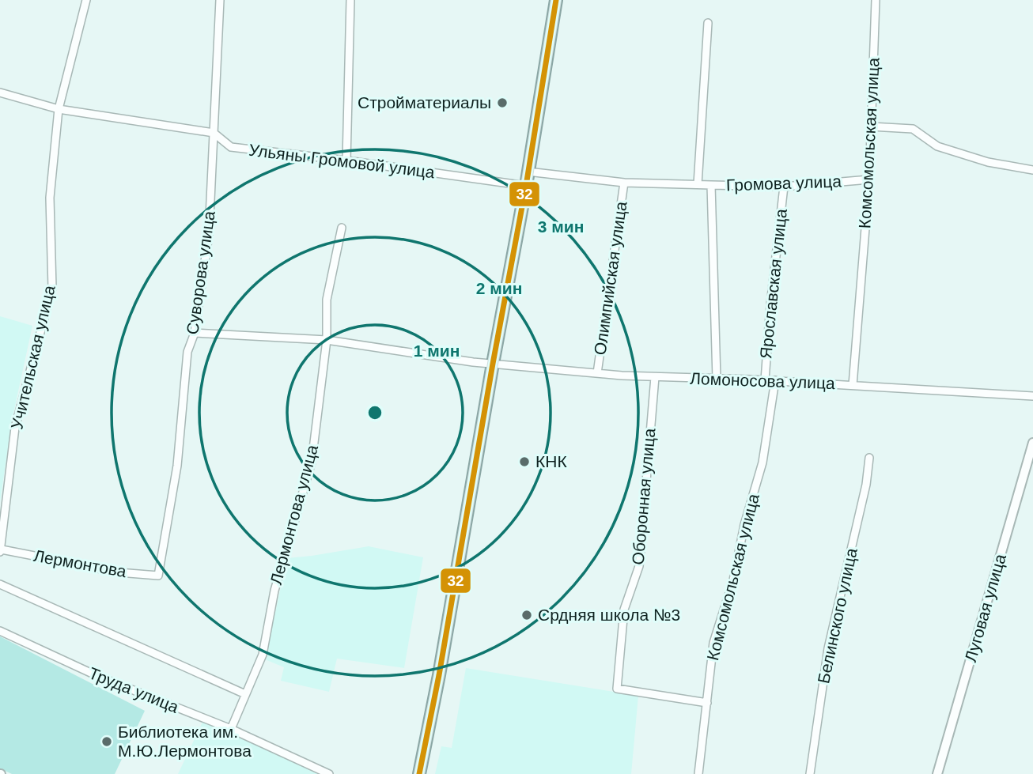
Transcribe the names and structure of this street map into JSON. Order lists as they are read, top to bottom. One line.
{"streets":{"street":["Комсомольская улица","Ульяны Громовой улица","Громова улица","Суворова улица","Олимпийская улица","Ярославская улица","Учительская улица","Ломоносова улица","Оборонная улица","Лермонтова улица","Лермонтова","Луговая улица","Белинского улица","Труда улица"]},"crossings":[["Комсомольская улица","Громова улица"],["Комсомольская улица","Ломоносова улица"],["Комсомольская улица","Оборонная улица"],["Ульяны Громовой улица","Суворова улица"],["Ульяны Громовой улица","Учительская улица"],["Громова улица","Олимпийская улица"],["Громова улица","Ярославская улица"],["Суворова улица","Ломоносова улица"],["Суворова улица","Лермонтова"],["Олимпийская улица","Ломоносова улица"],["Ярославская улица","Ломоносова улица"],["Учительская улица","Лермонтова"],["Ломоносова улица","Оборонная улица"],["Ломоносова улица","Лермонтова улица"],["Лермонтова улица","Труда улица"]],"places":["Стройматериалы","КНК","Срдняя школа №3","Библиотека им. М.Ю.Лермонтова"],"lines":["transit line 32"],"rings":["3 мин","2 мин","1 мин"]}
